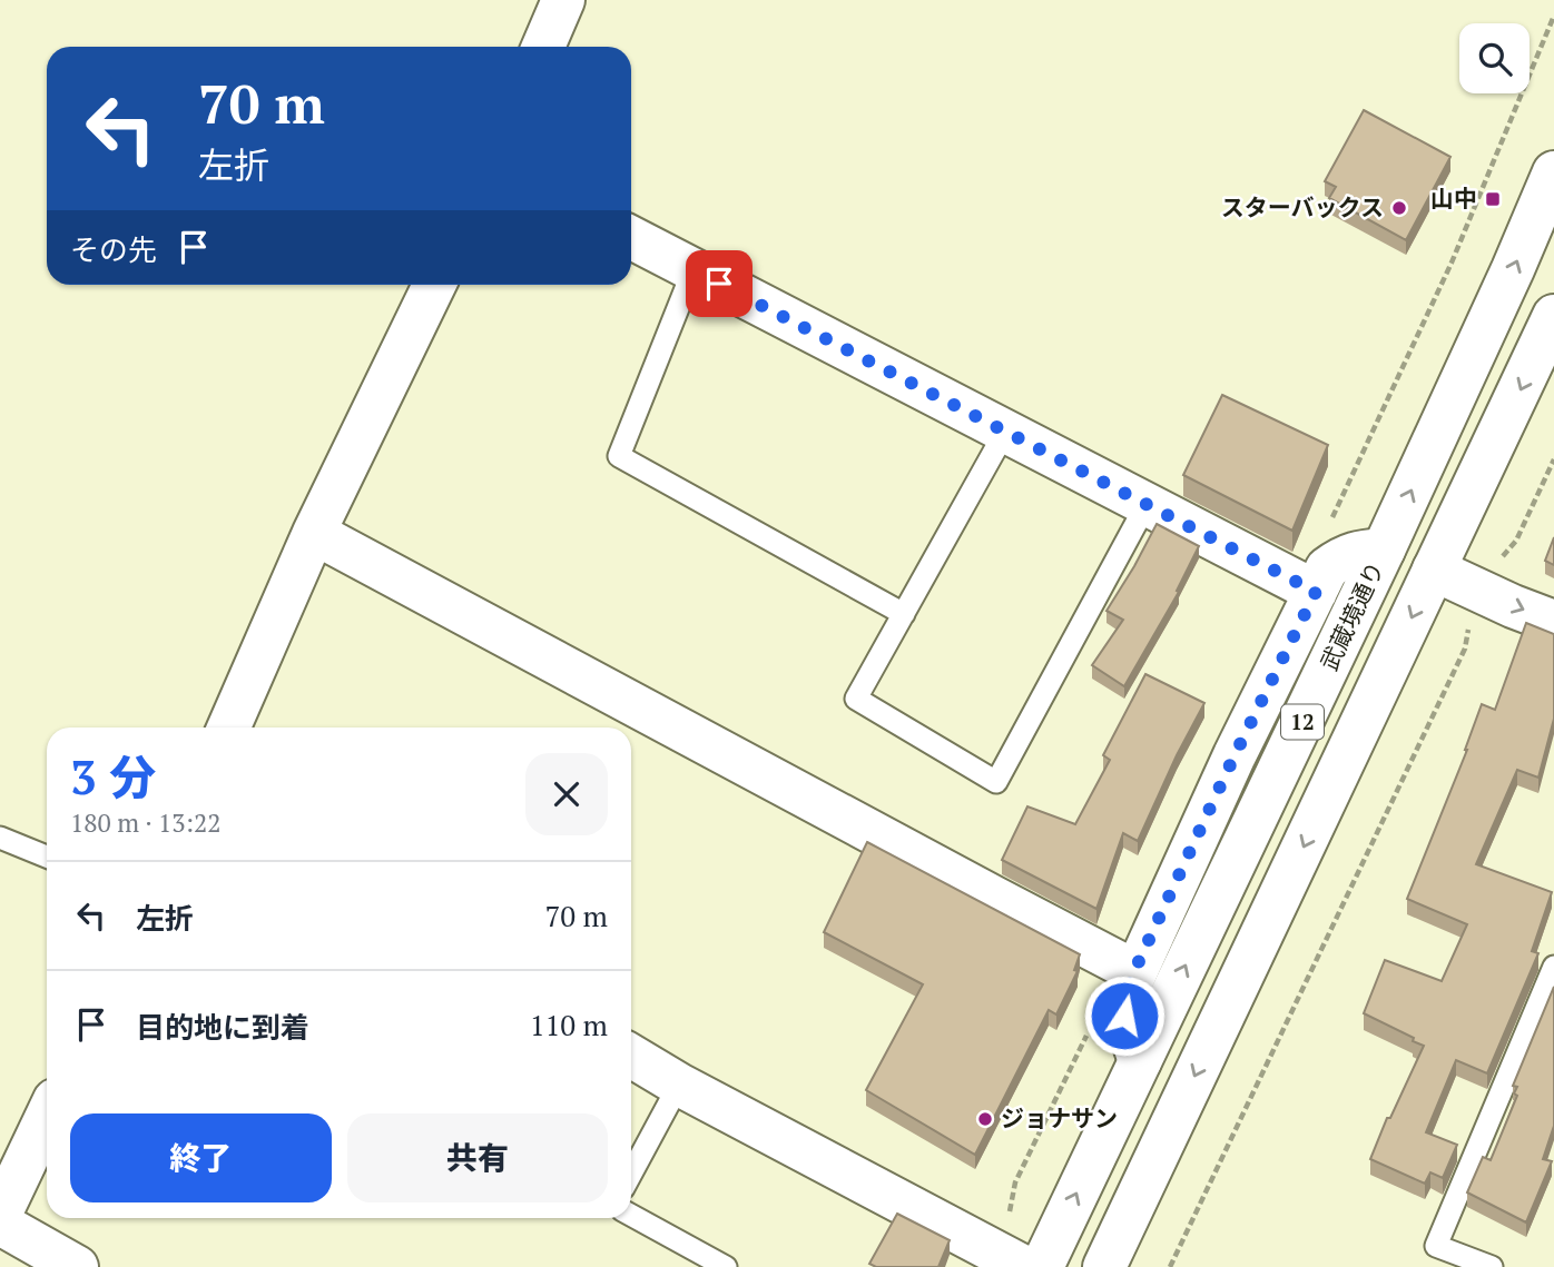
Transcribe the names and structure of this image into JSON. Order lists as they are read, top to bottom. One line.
{"streets":{"street":["武蔵境通り","12"]},"places":{"transit":["山中"],"other":["スターバックス","ジョナサン"]},"page":{"turn":["70 m","左折"],"then":"その先","heading":["3 分","180 m · 13:22"],"list":[{"name":"左折","value":"70 m"},{"name":"目的地に到着","value":"110 m"}],"buttons":["終了","共有"]}}
